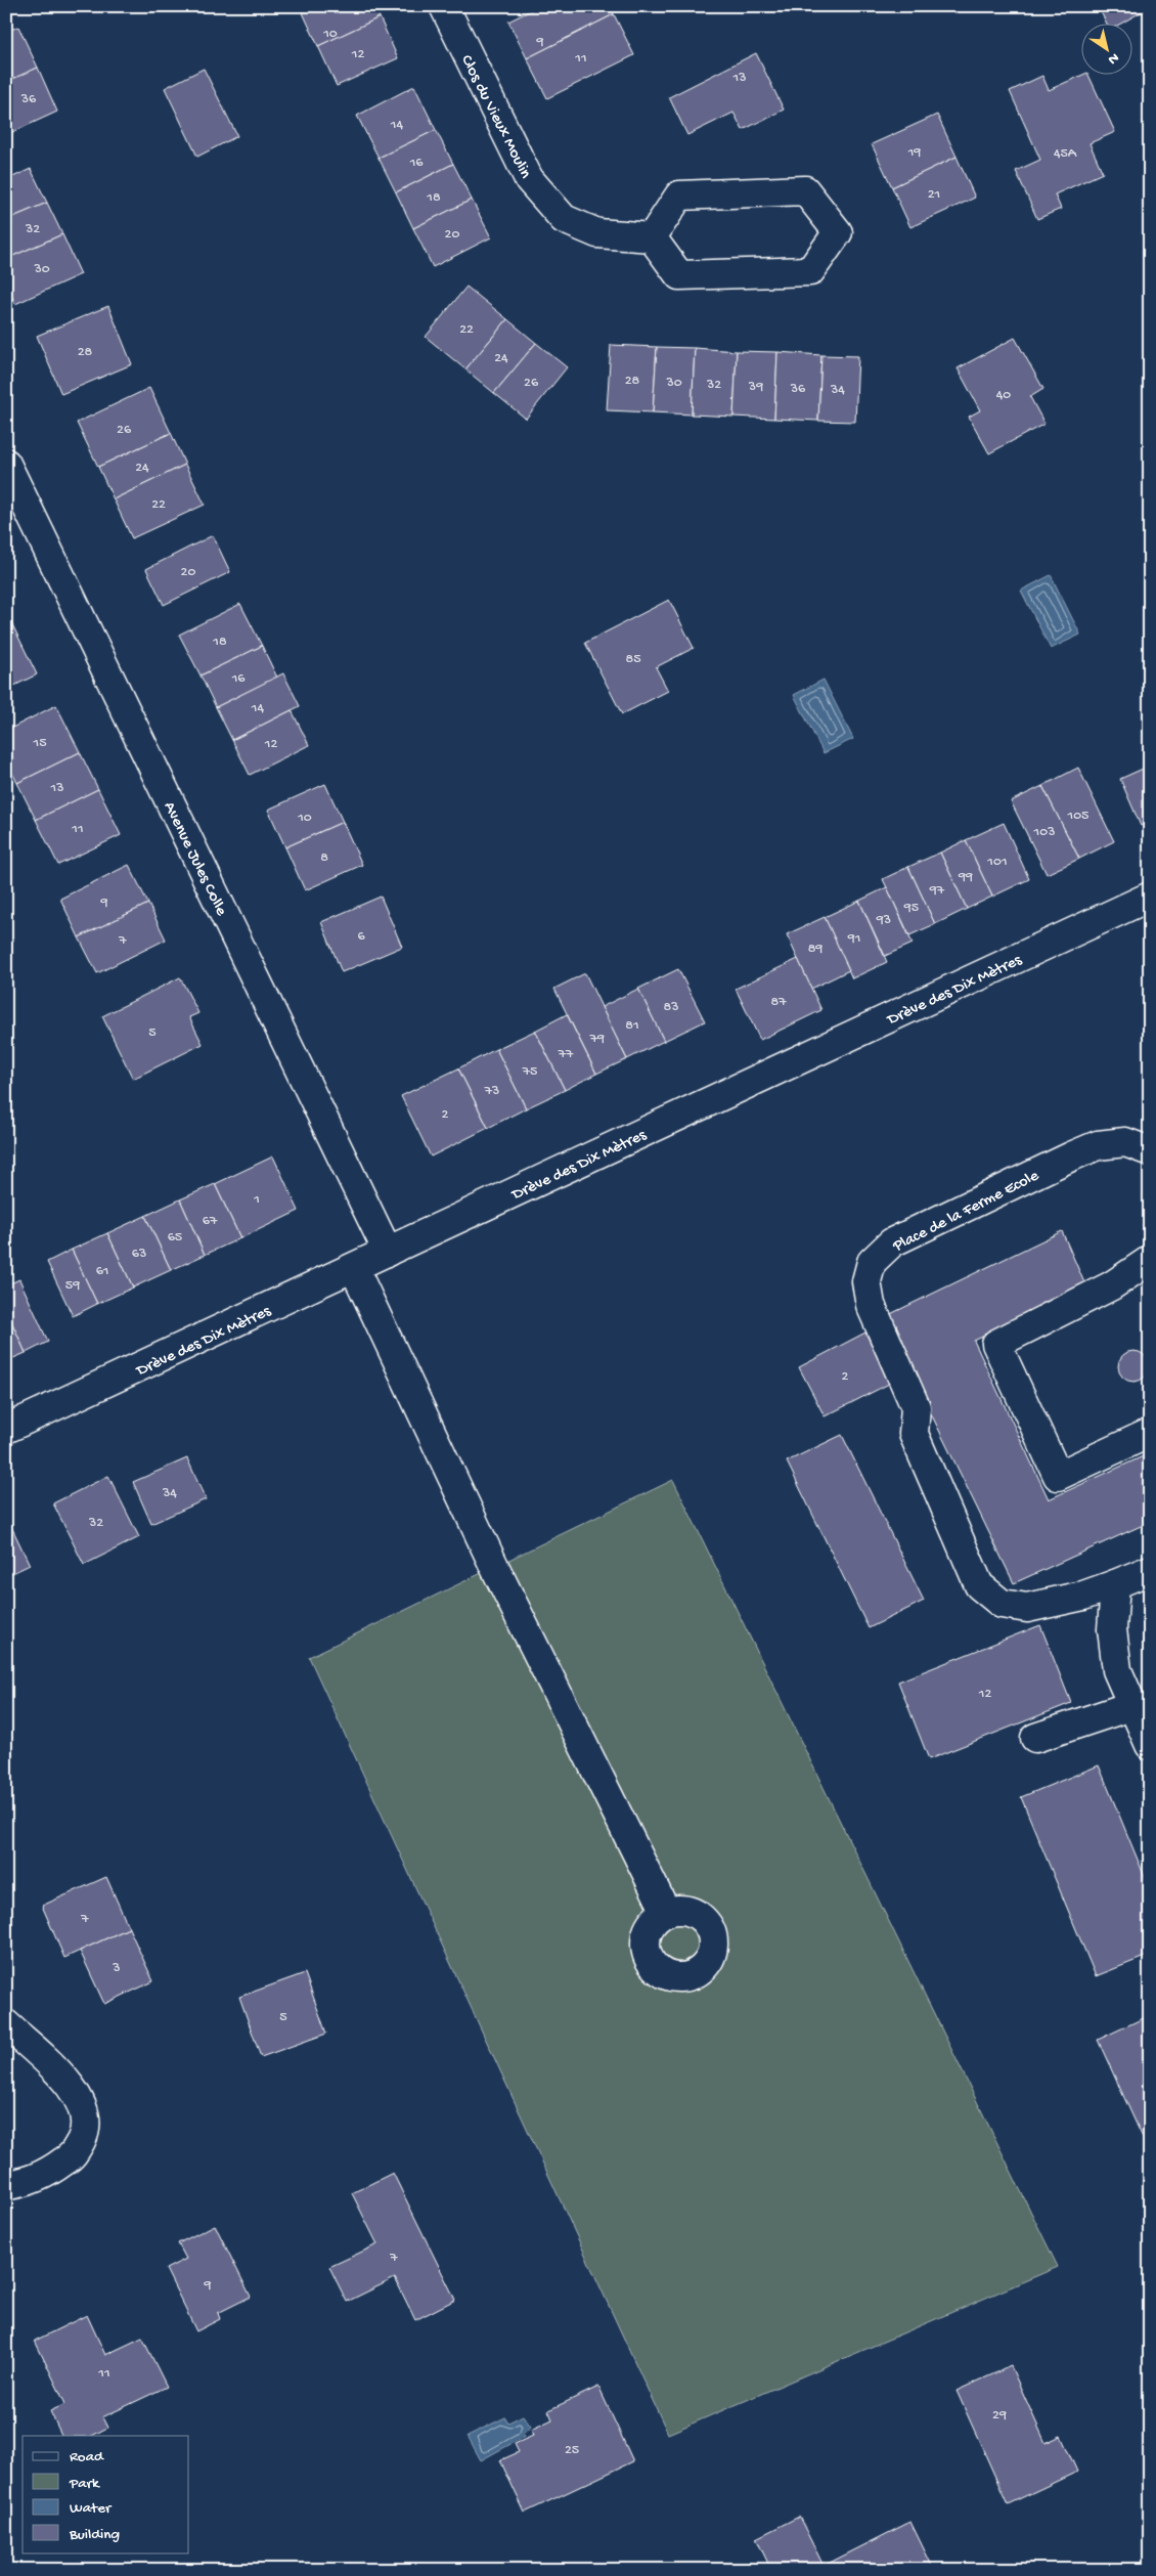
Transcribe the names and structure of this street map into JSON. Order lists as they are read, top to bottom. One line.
{"streets":{"street":["Clos du Vieux Moulin","Avenue Jules Colle","Drève des Dix Mètres","Place de la Ferme Ecole"]},"crossings":[["Avenue Jules Colle","Drève des Dix Mètres"]],"house_numbers":["10","9","12","11","13","36","14","19","45A","16","21","18","32","20","30","22","28","24","28","26","30","32","39","36","34","40","26","24","22","20","18","85","16","14","15","12","13","105","10","11","103","8","101","99","97","9","95","93","6","91","7","89","87","83","81","5","79","77","75","73","2","1","67","65","63","61","59","2","34","32","12","7","3","5","7","9","11","29","25"],"legend":["Road","Park","Water","Building"],"north":"bottom right"}
